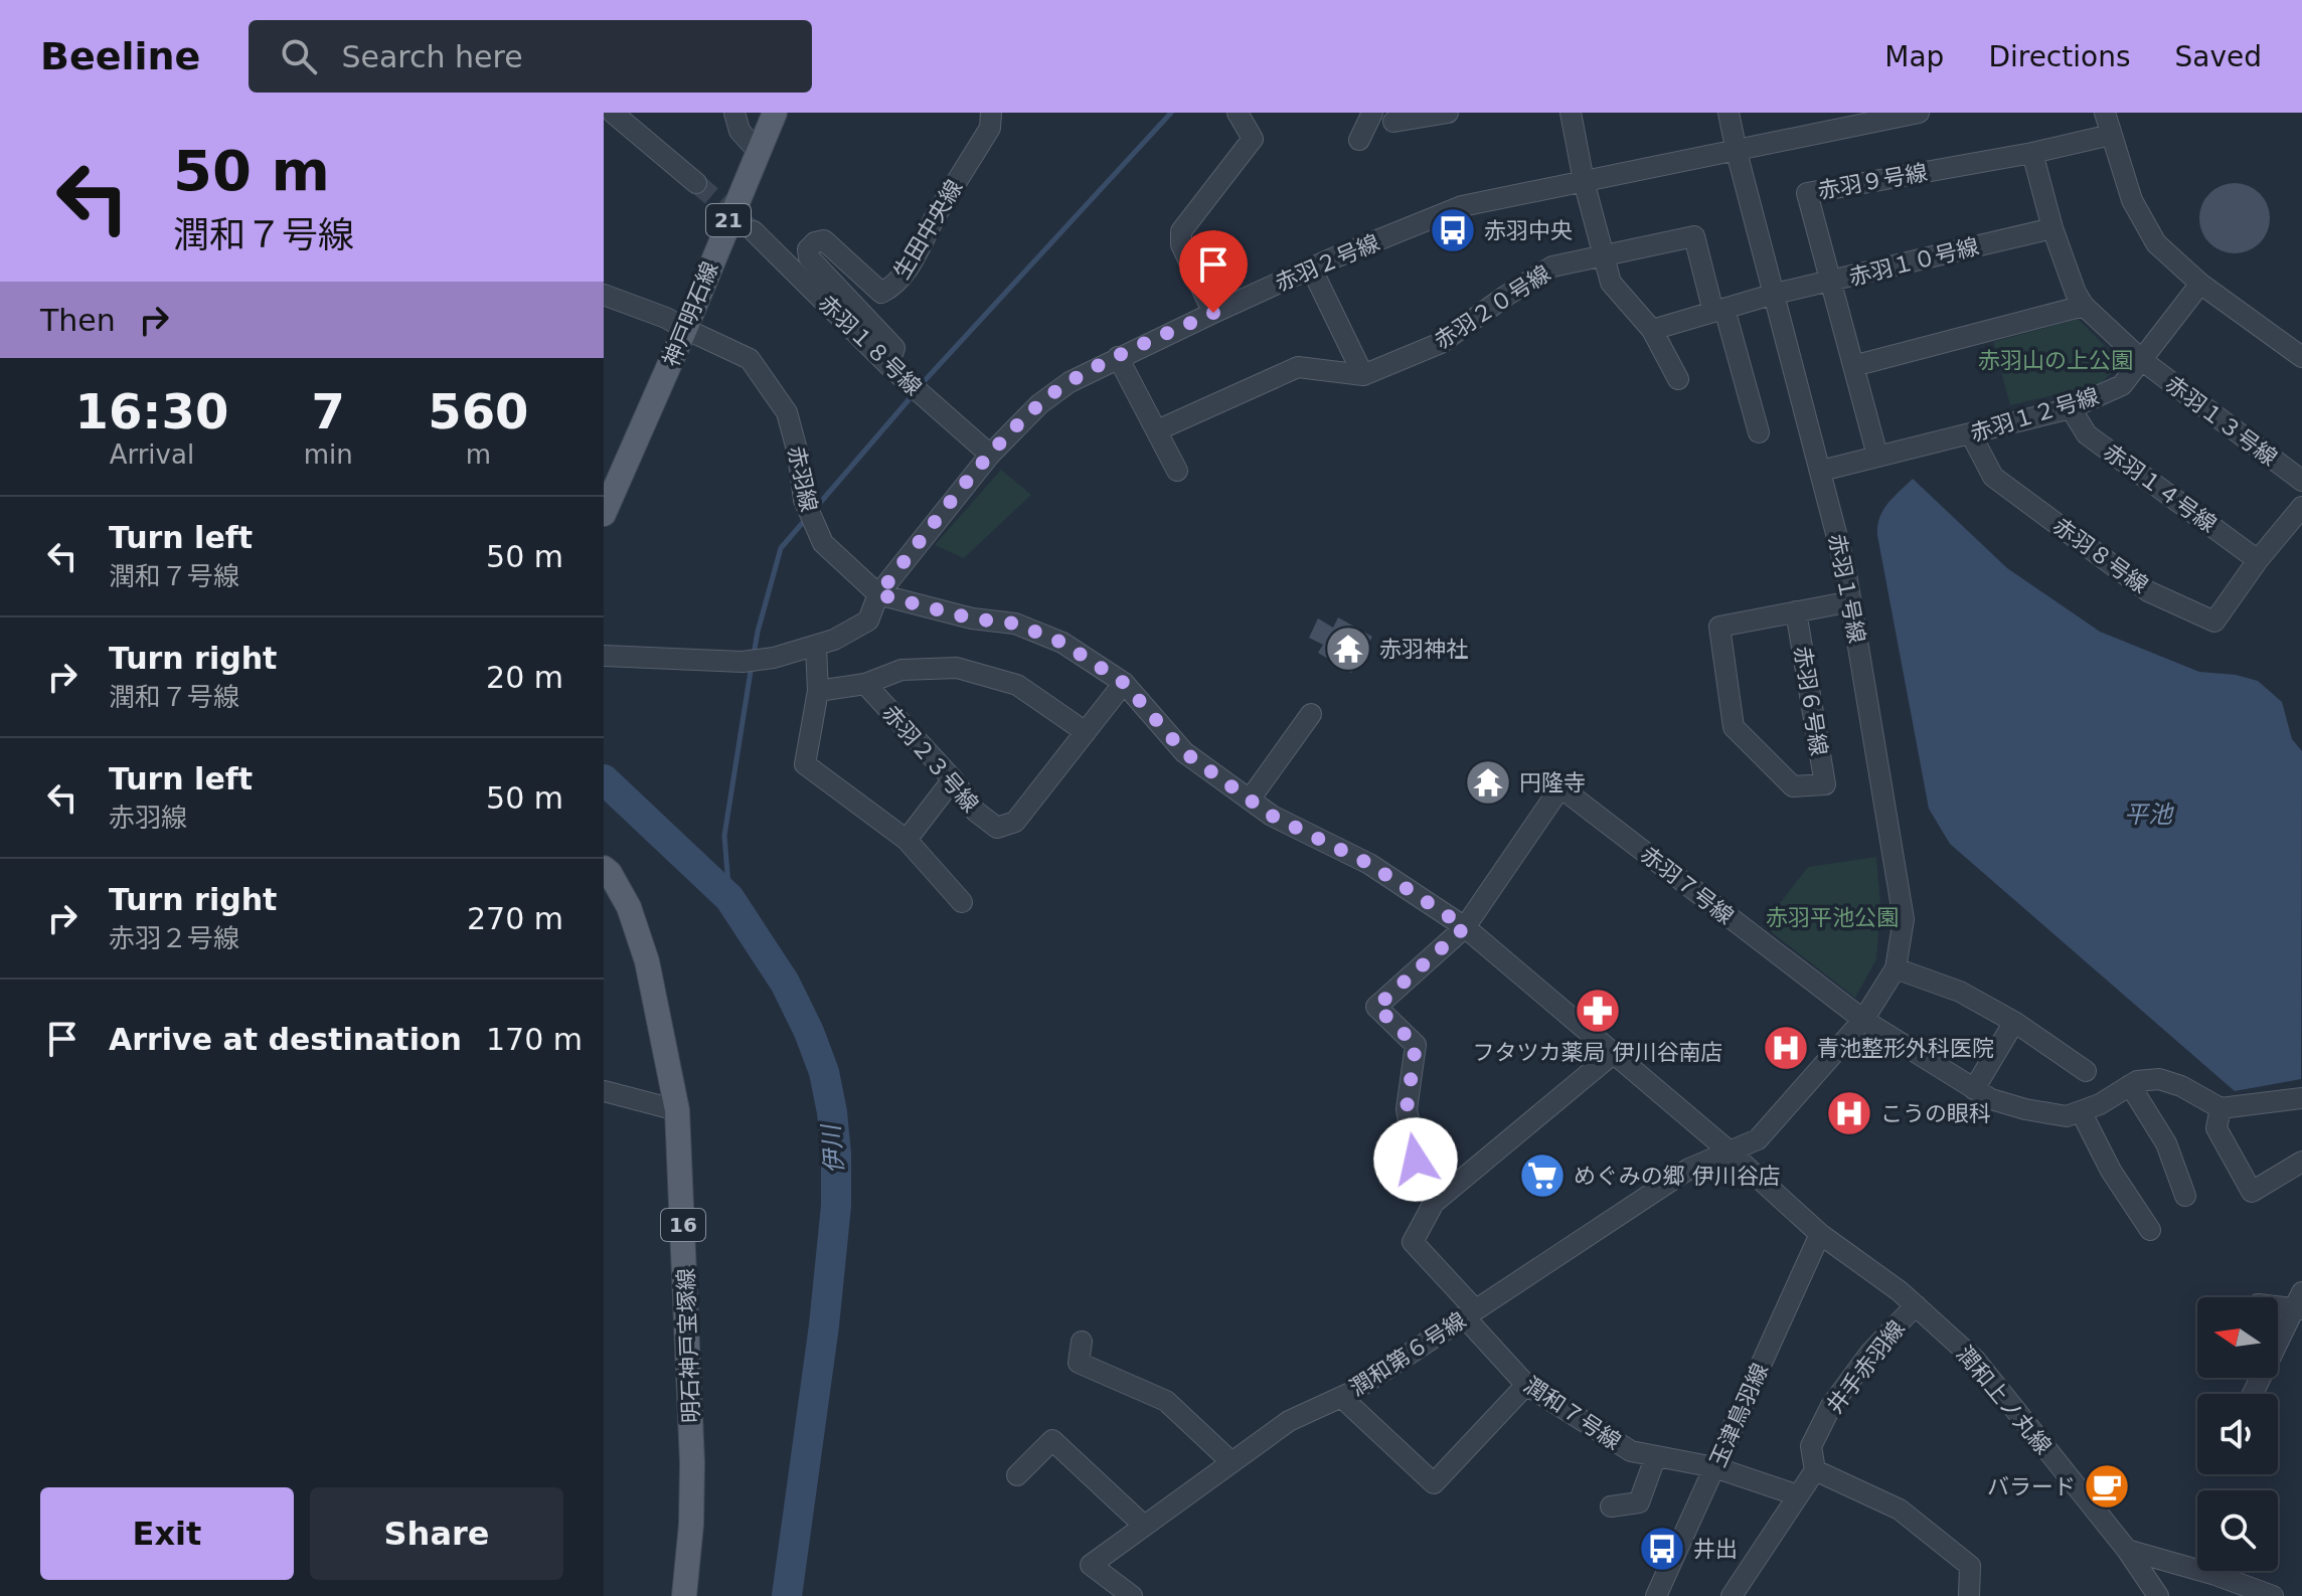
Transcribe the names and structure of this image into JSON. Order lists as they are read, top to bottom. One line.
{"streets":{"main road":["21","神戸明石線","16","明石神戸宝塚線"],"street":["赤羽９号線","生田中央線","赤羽１０号線","赤羽２号線","赤羽２０号線","赤羽１８号線","赤羽１２号線","赤羽１３号線","赤羽線","赤羽１４号線","赤羽８号線","赤羽１号線","赤羽６号線","赤羽２３号線","赤羽７号線","潤和第６号線","井手赤羽線","潤和上ノ丸線","潤和７号線","玉津鳥羽線"]},"crossings":[["赤羽９号線","赤羽１０号線"],["赤羽９号線","赤羽１２号線"],["赤羽９号線","赤羽１３号線"],["生田中央線","赤羽１８号線"],["赤羽１０号線","赤羽２０号線"],["赤羽１０号線","赤羽１３号線"],["赤羽１０号線","赤羽１号線"],["赤羽２号線","赤羽１８号線"],["赤羽２号線","赤羽線"],["赤羽２号線","赤羽１号線"],["神戸明石線","赤羽線"],["赤羽１２号線","赤羽１３号線"],["赤羽１２号線","赤羽１４号線"],["赤羽１２号線","赤羽８号線"],["赤羽１２号線","赤羽１号線"],["赤羽線","赤羽２３号線"],["赤羽線","赤羽７号線"],["赤羽線","潤和上ノ丸線"],["赤羽１４号線","赤羽８号線"],["赤羽１号線","赤羽６号線"],["赤羽１号線","赤羽７号線"],["赤羽１号線","潤和第６号線"],["赤羽１号線","潤和上ノ丸線"],["潤和第６号線","潤和上ノ丸線"],["潤和第６号線","潤和７号線"],["井手赤羽線","潤和上ノ丸線"],["井手赤羽線","潤和７号線"],["潤和上ノ丸線","玉津鳥羽線"],["潤和７号線","玉津鳥羽線"]],"water":["平池","伊川"],"parks":["赤羽山の上公園","赤羽平池公園"],"places":{"bus stop":["赤羽中央","井出"],"temple":["赤羽神社","円隆寺"],"pharmacy":["フタツカ薬局 伊川谷南店"],"hospital":["青池整形外科医院","こうの眼科"],"supermarket":["めぐみの郷 伊川谷店"],"cafe":["バラード"]},"north":"left","page":{"header":"Beeline","search":"Search here","nav":["Map","Directions","Saved"],"turn":["50 m","潤和７号線"],"then":"Then","eta":["16:30","Arrival","7","min","560","m"],"list":[{"name":"Turn left","note":"潤和７号線","value":"50 m"},{"name":"Turn right","note":"潤和７号線","value":"20 m"},{"name":"Turn left","note":"赤羽線","value":"50 m"},{"name":"Turn right","note":"赤羽２号線","value":"270 m"},{"name":"Arrive at destination","value":"170 m"}],"buttons":["Exit","Share"]}}
